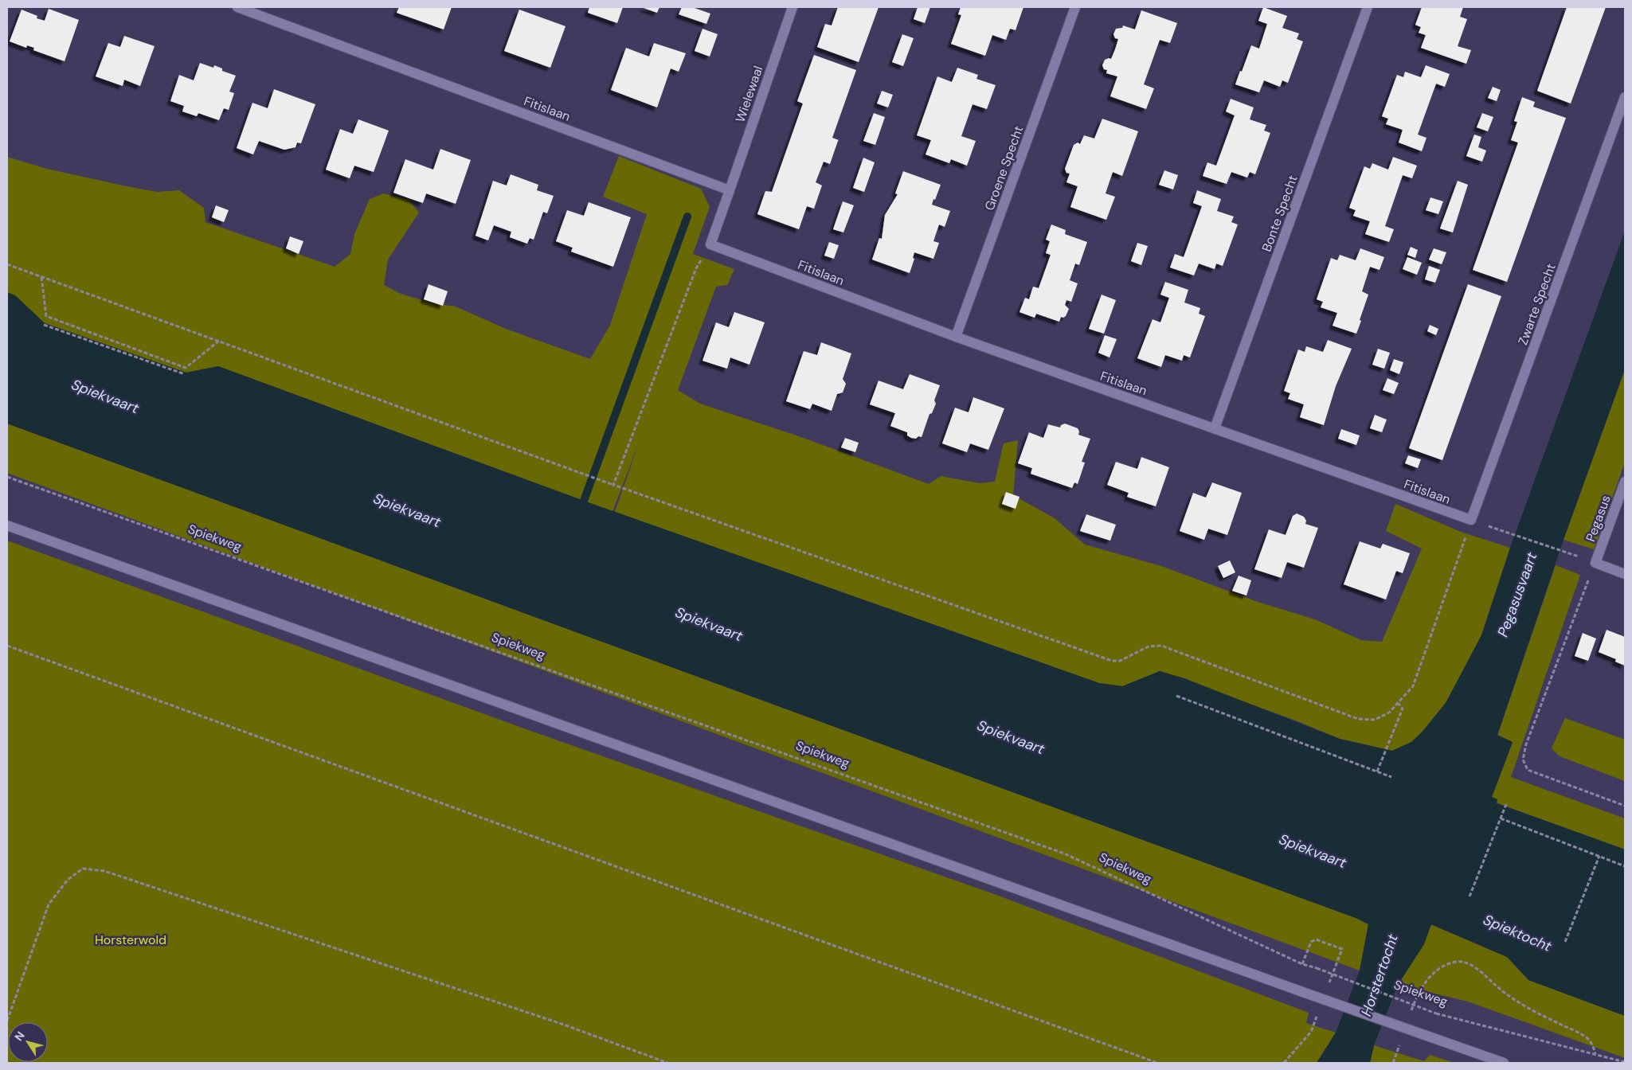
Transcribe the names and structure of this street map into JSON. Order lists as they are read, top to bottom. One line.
{"streets":{"street":["Wielewaal","Fitislaan","Groene Specht","Bonte Specht","Zwarte Specht","Pegasus"],"path":["Spiekweg"]},"crossings":[["Wielewaal","Fitislaan"],["Fitislaan","Groene Specht"],["Fitislaan","Bonte Specht"],["Fitislaan","Zwarte Specht"]],"water":["Spiekvaart","Pegasusvaart","Spiektocht","Horstertocht"],"parks":["Horsterwold"],"north":"top left"}
